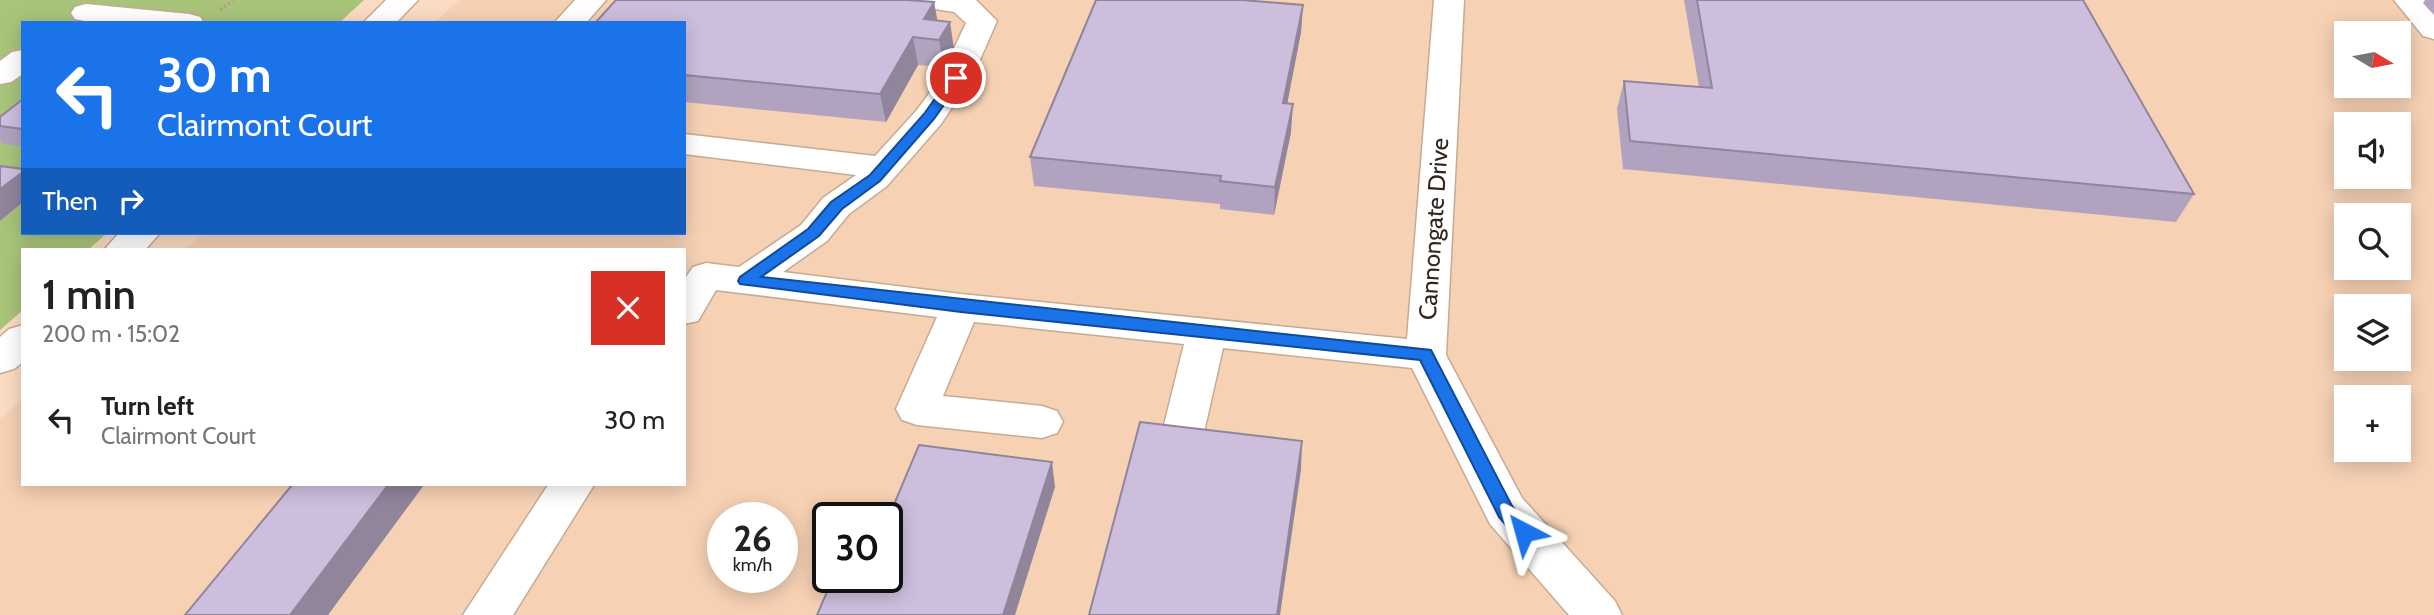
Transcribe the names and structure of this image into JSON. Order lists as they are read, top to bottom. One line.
{"streets":{"street":["Cannongate Drive"]},"north":"right","page":{"map_buttons":"+","turn":["30 m","Clairmont Court"],"then":"Then","heading":["1 min","200 m · 15:02"],"list":[{"name":"Turn left","note":"Clairmont Court","value":"30 m"}],"speed":"26 km/h","limit":"30"}}
